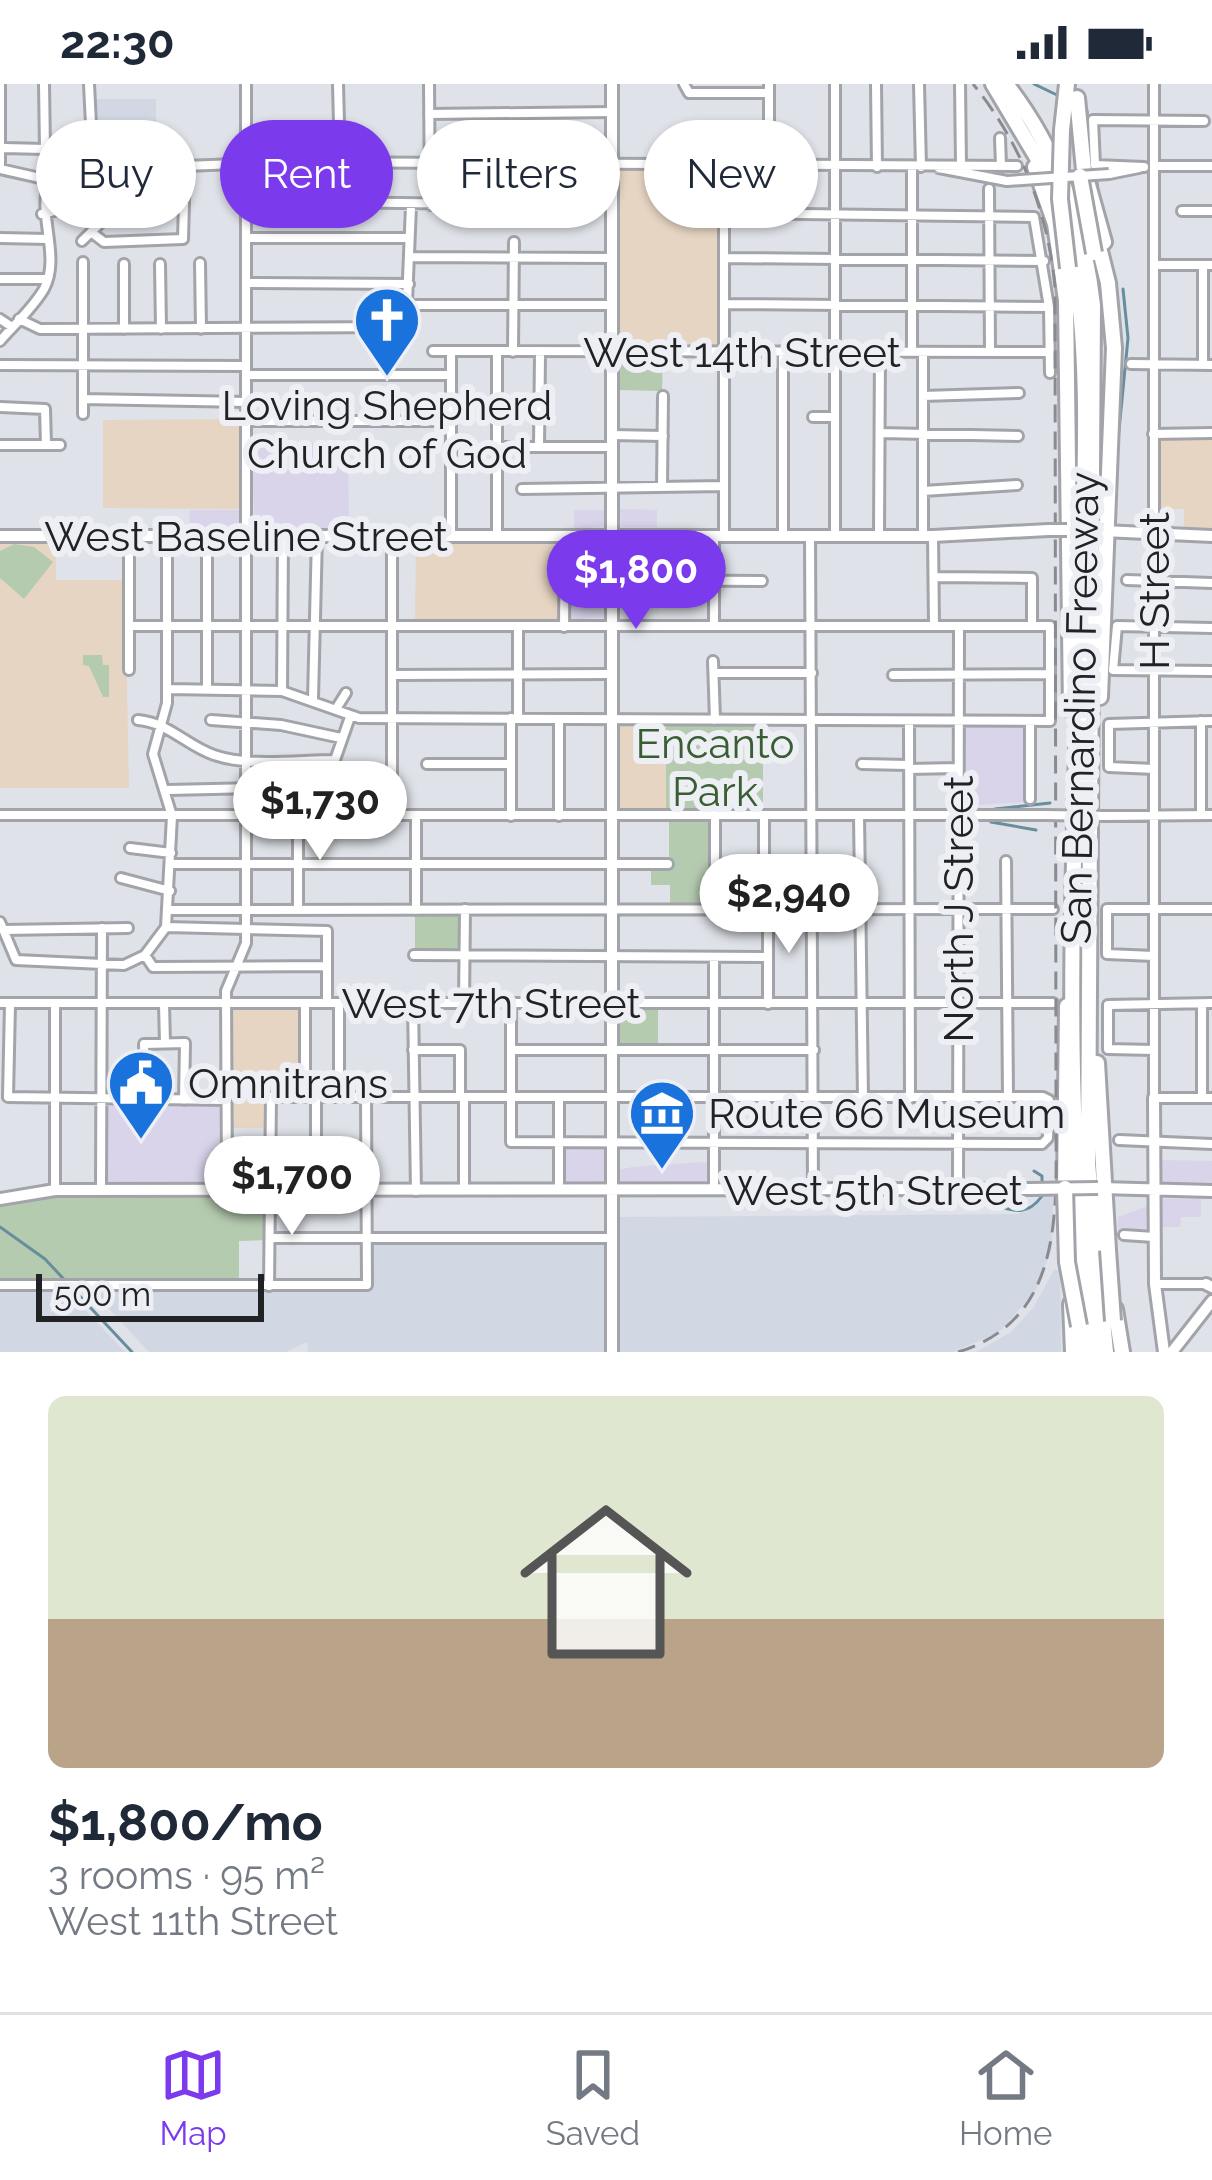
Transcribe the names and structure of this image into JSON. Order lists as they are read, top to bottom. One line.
{"streets":{"highway":["San Bernardino Freeway"],"main road":["West Baseline Street","West 5th Street"],"street":["West 14th Street","H Street","North J Street","West 7th Street"]},"crossings":[["West Baseline Street","H Street"],["San Bernardino Freeway","West 5th Street"],["North J Street","West 7th Street"],["North J Street","West 5th Street"]],"parks":["Encanto Park"],"places":{"church":["Loving Shepherd Church of God"],"public building":["Omnitrans"],"museum":["Route 66 Museum"]},"scale_bar":"500 m","page":{"status":"22:30","chip":["Buy","Rent","Filters","New"],"price":["$1,800","$1,730","$2,940","$1,700"],"scale":"500 m","list":[{"name":"$1,800/mo","note":"3 rooms · 95 m² · West 11th Street"}],"tabs":["Map","Saved","Home"]}}
